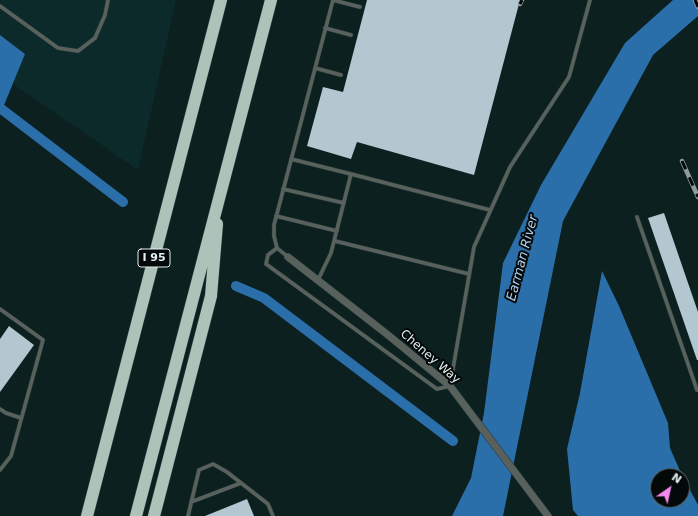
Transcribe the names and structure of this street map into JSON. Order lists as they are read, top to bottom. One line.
{"streets":{"highway":["I 95"],"street":["Cheney Way"]},"water":["Earman River"],"north":"top right"}
